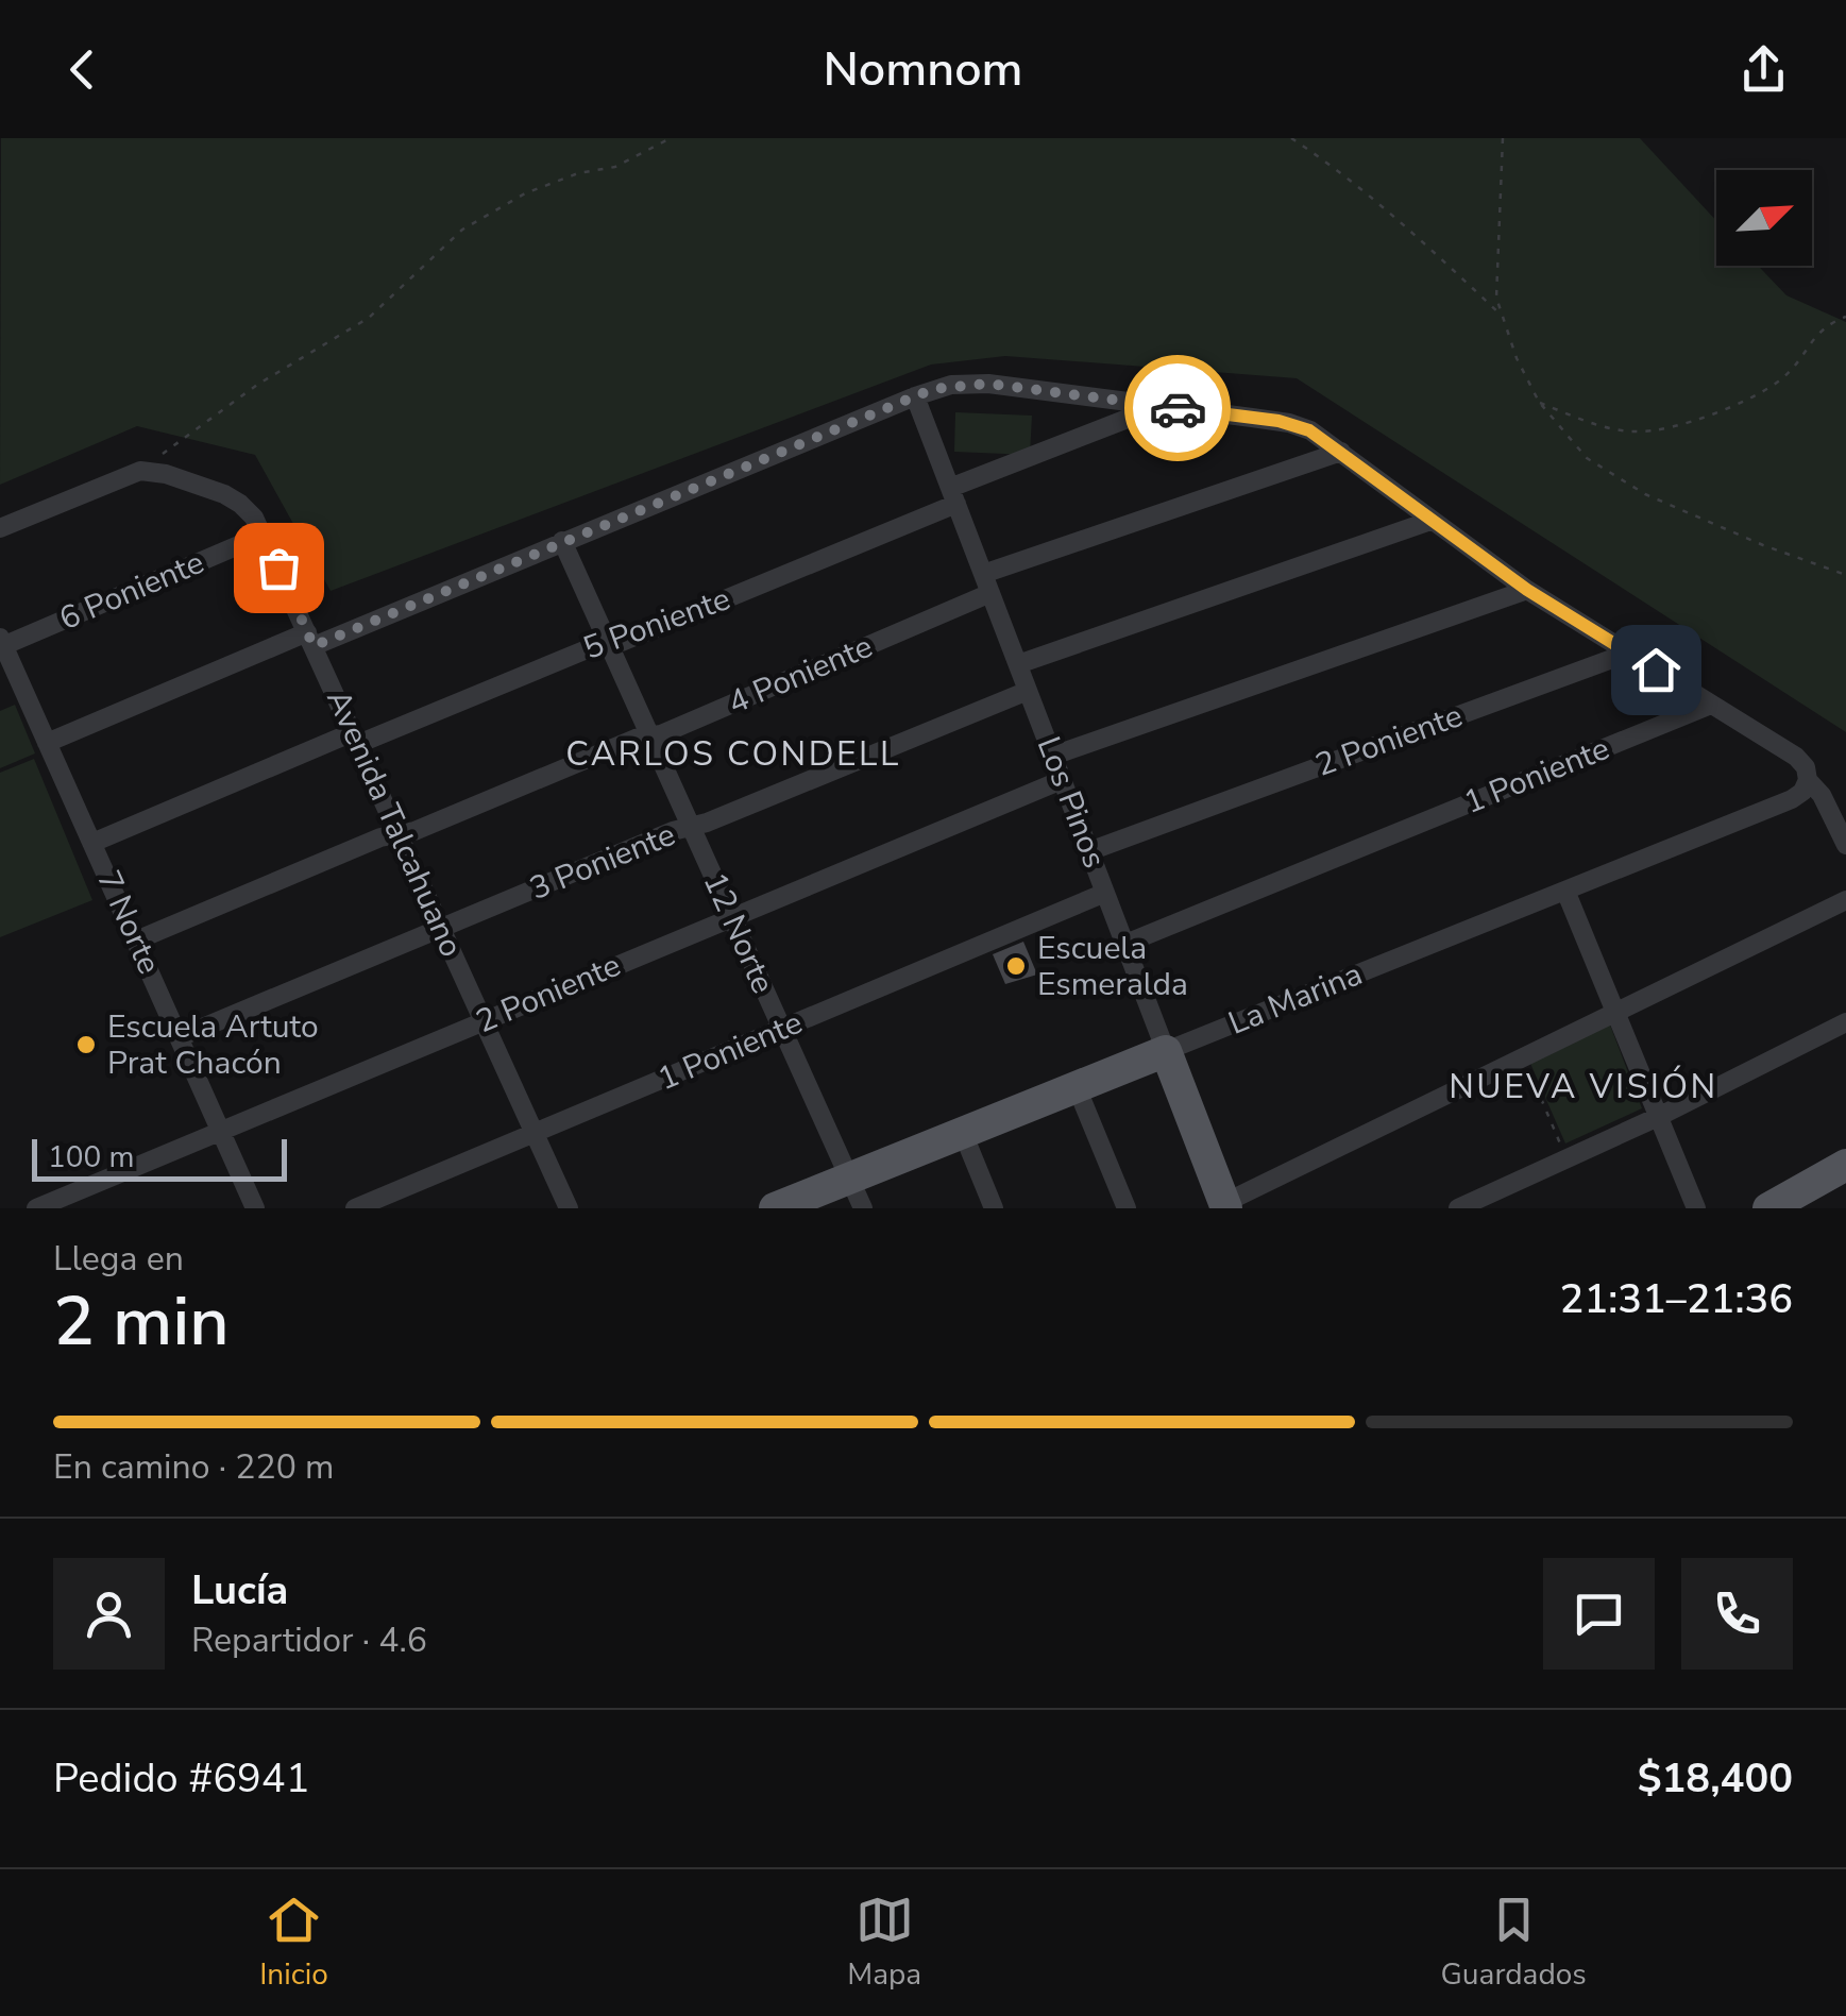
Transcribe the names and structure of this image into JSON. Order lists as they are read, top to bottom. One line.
{"streets":{"main road":["Los Pinos","La Marina"],"street":["6 Poniente","5 Poniente","4 Poniente","2 Poniente","1 Poniente","Avenida Talcahuano","3 Poniente","7 Norte","12 Norte"]},"crossings":[["6 Poniente","Avenida Talcahuano"],["6 Poniente","7 Norte"],["5 Poniente","Los Pinos"],["5 Poniente","Avenida Talcahuano"],["5 Poniente","7 Norte"],["5 Poniente","12 Norte"],["4 Poniente","Los Pinos"],["4 Poniente","Avenida Talcahuano"],["4 Poniente","7 Norte"],["4 Poniente","12 Norte"],["2 Poniente","Los Pinos"],["2 Poniente","Avenida Talcahuano"],["2 Poniente","7 Norte"],["2 Poniente","12 Norte"],["1 Poniente","Los Pinos"],["1 Poniente","Avenida Talcahuano"],["1 Poniente","12 Norte"],["Los Pinos","3 Poniente"],["Los Pinos","La Marina"],["Avenida Talcahuano","3 Poniente"],["3 Poniente","7 Norte"],["3 Poniente","12 Norte"],["12 Norte","La Marina"]],"districts":["CARLOS CONDELL","NUEVA VISIÓN"],"places":["Escuela Esmeralda","Escuela Artuto Prat Chacón"],"scale_bar":"100 m","north":"top right","page":{"header":"Nomnom","scale":"100 m","heading":["2 min","Llega en","21:31–21:36"],"panel":["Lucía","Repartidor · 4.6","Pedido #6941","$18,400"],"bar":"En camino · 220 m","tabs":["Inicio","Mapa","Guardados"]}}
